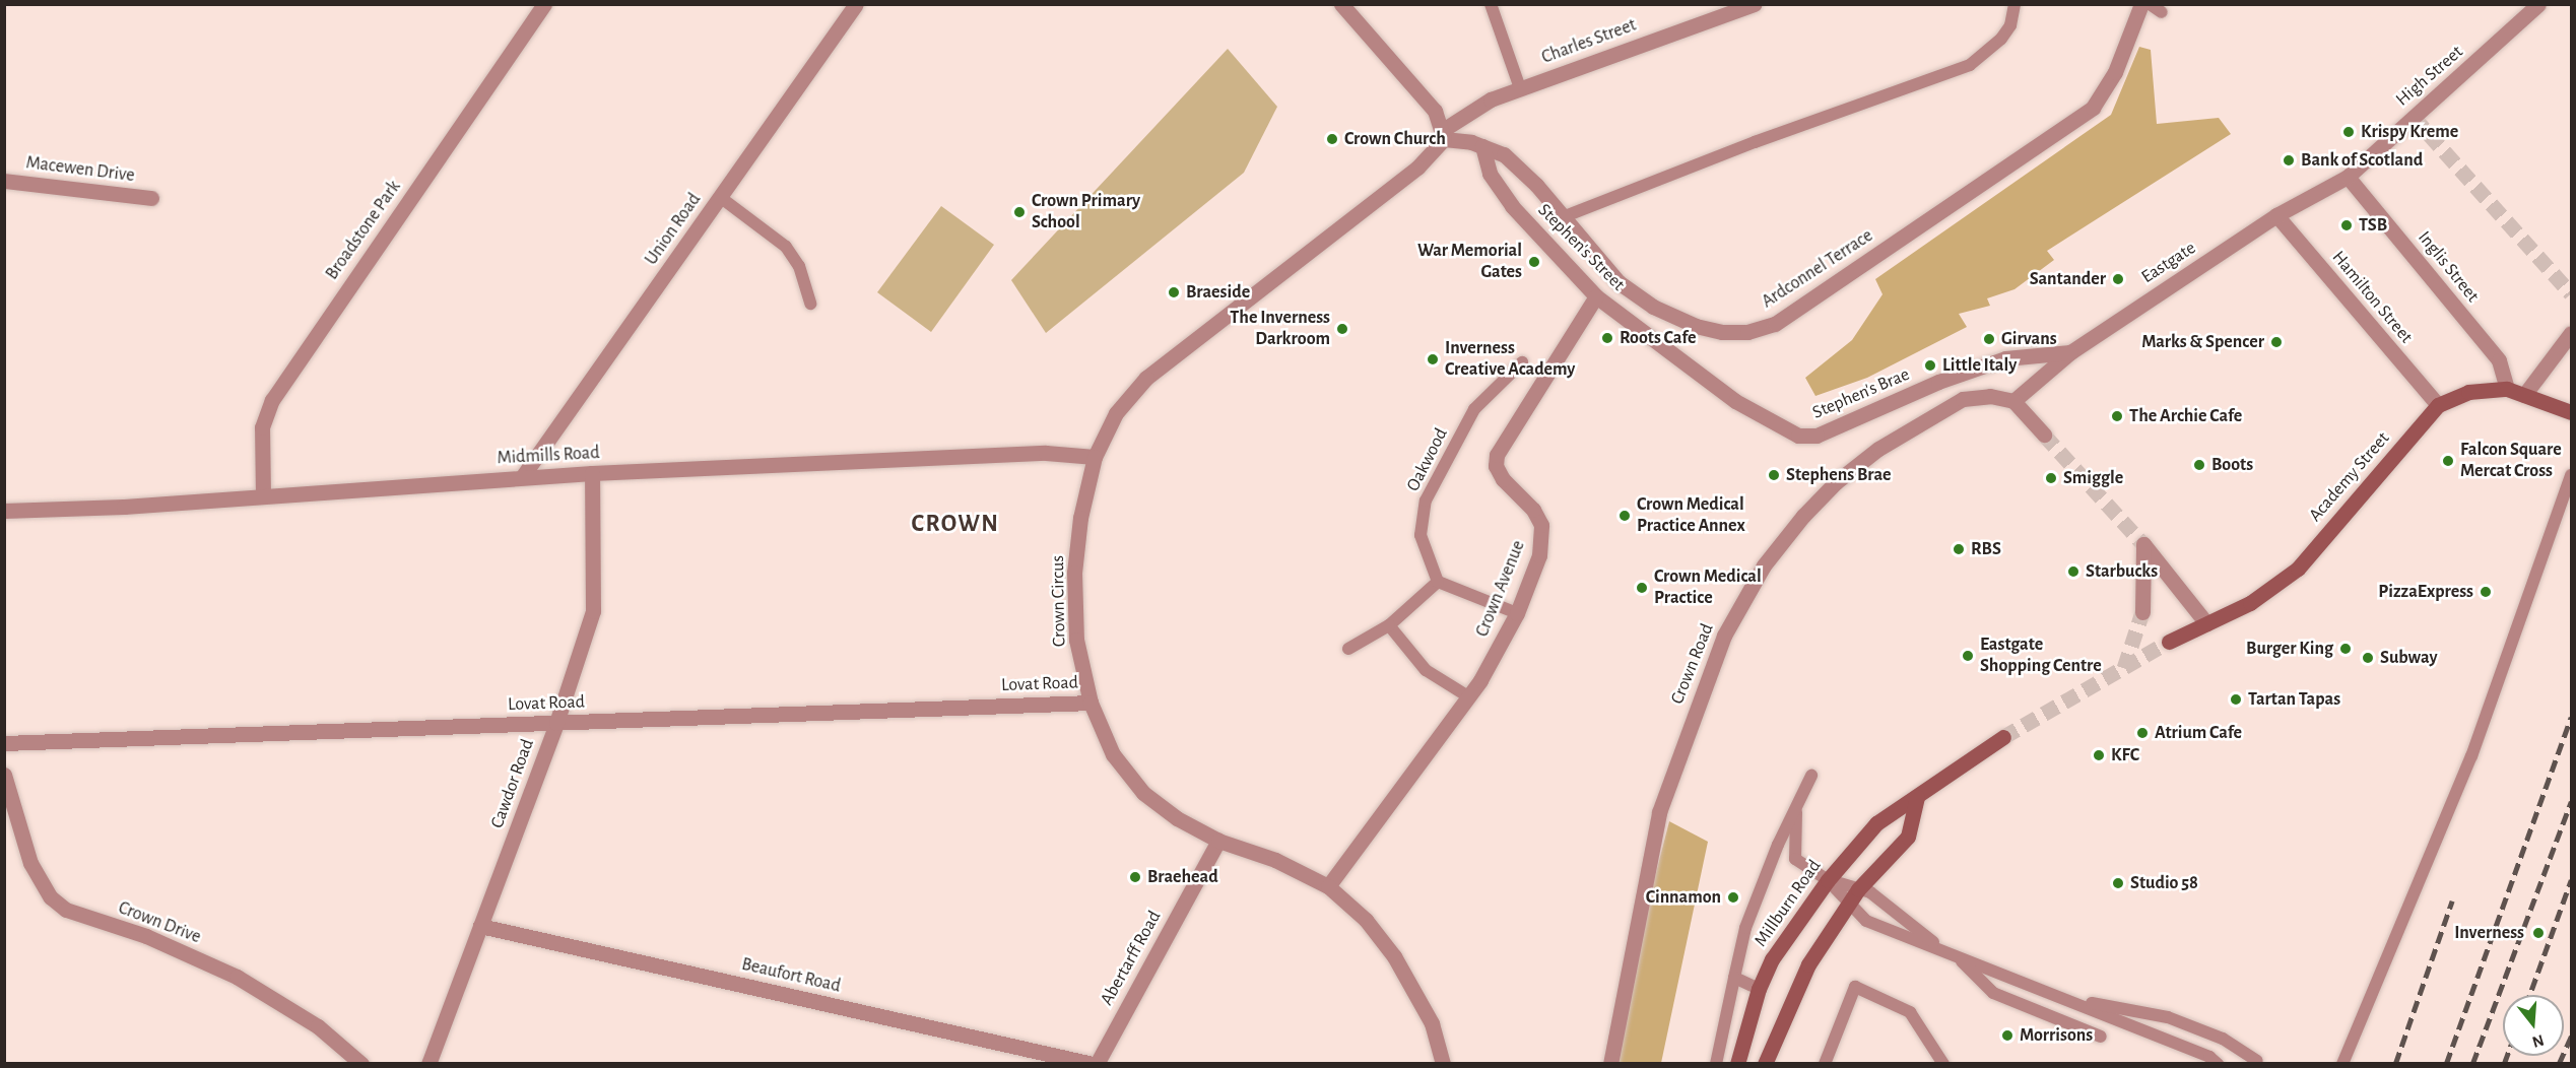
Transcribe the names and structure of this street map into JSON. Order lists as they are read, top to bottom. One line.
{"streets":{"main road":["Academy Street","Millburn Road"],"street":["Charles Street","High Street","Macewen Drive","Union Road","Broadstone Park","Stephen's Street","Eastgate","Inglis Street","Ardconnel Terrace","Hamilton Street","Stephen's Brae","Midmills Road","Crown Avenue","Crown Circus","Crown Road","Lovat Road","Cawdor Road","Crown Drive","Abertarff Road","Beaufort Road"],"lane":["Oakwood"]},"crossings":[["Charles Street","Ardconnel Terrace"],["Charles Street","Crown Circus"],["High Street","Eastgate"],["High Street","Inglis Street"],["Union Road","Midmills Road"],["Broadstone Park","Midmills Road"],["Stephen's Street","Ardconnel Terrace"],["Stephen's Street","Stephen's Brae"],["Stephen's Street","Crown Avenue"],["Eastgate","Inglis Street"],["Eastgate","Hamilton Street"],["Eastgate","Stephen's Brae"],["Inglis Street","Academy Street"],["Ardconnel Terrace","Crown Circus"],["Hamilton Street","Academy Street"],["Midmills Road","Crown Circus"],["Midmills Road","Cawdor Road"],["Crown Avenue","Crown Circus"],["Crown Circus","Lovat Road"],["Crown Circus","Abertarff Road"],["Lovat Road","Cawdor Road"],["Cawdor Road","Beaufort Road"],["Abertarff Road","Beaufort Road"]],"districts":["CROWN"],"places":["Krispy Kreme","Crown Church","Bank of Scotland","Crown Primary School","TSB","War Memorial Gates","Santander","Braeside","The Inverness Darkroom","Roots Cafe","Girvans","Marks & Spencer","Inverness Creative Academy","Little Italy","The Archie Cafe","Falcon Square Mercat Cross","Boots","Stephens Brae","Smiggle","Crown Medical Practice Annex","RBS","Starbucks","Crown Medical Practice","PizzaExpress","Burger King","Eastgate Shopping Centre","Subway","Tartan Tapas","Atrium Cafe","KFC","Braehead","Studio 58","Cinnamon","Inverness","Morrisons"],"north":"bottom"}
